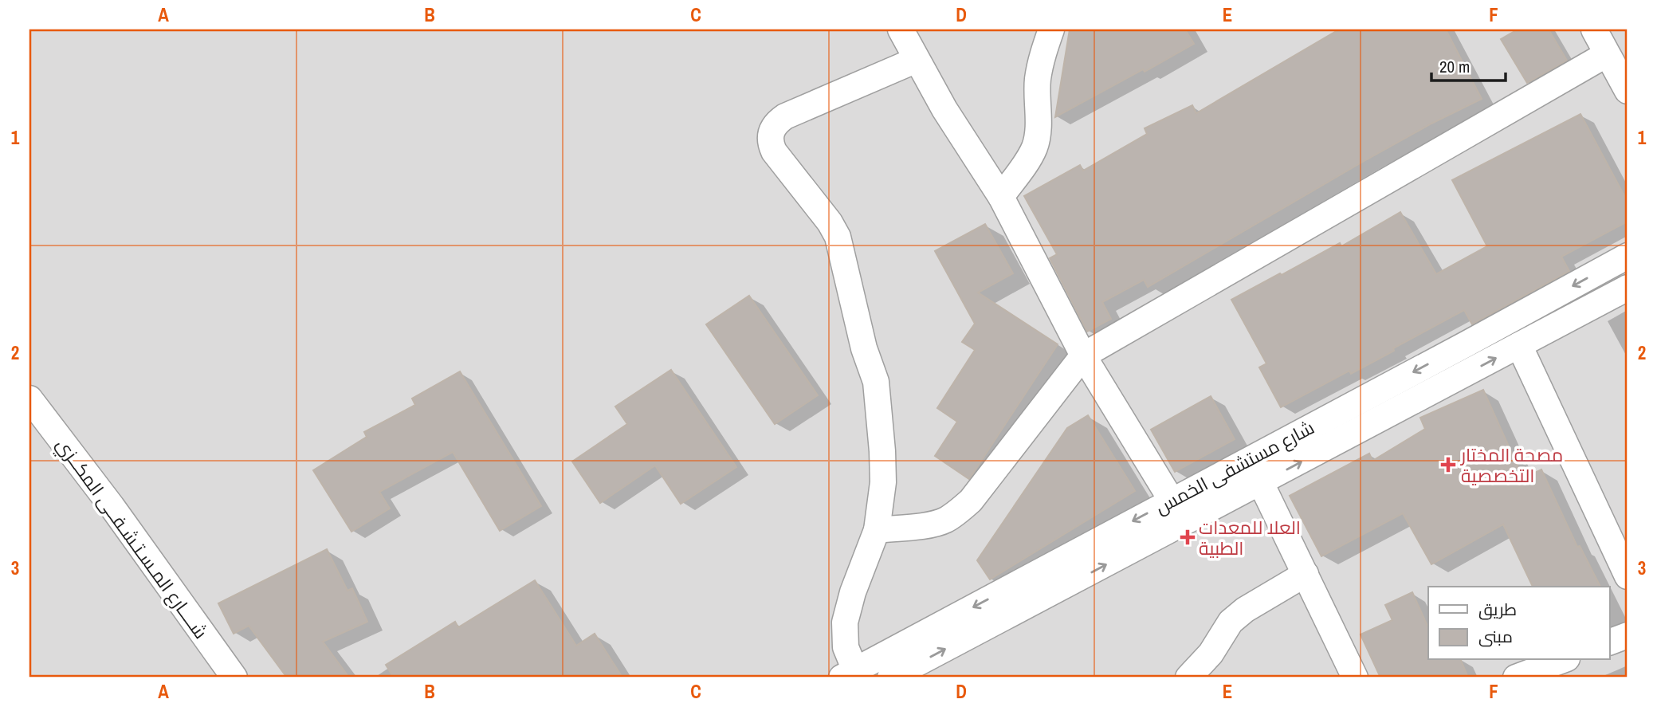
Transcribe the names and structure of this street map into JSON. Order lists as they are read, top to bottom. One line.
{"streets":{"street":["شارع مستشفى الخمس","شــــارع المـسـتـشـفــى المكــزي"]},"places":{"health":["مصحة المختار التخصصية","العلا للمعدات الطبية"]},"legend":["طريق","مبنى"],"scale_bar":"20 m","grid":{"columns":["A","B","C","D","E","F"],"rows":["1","2","3"]}}
